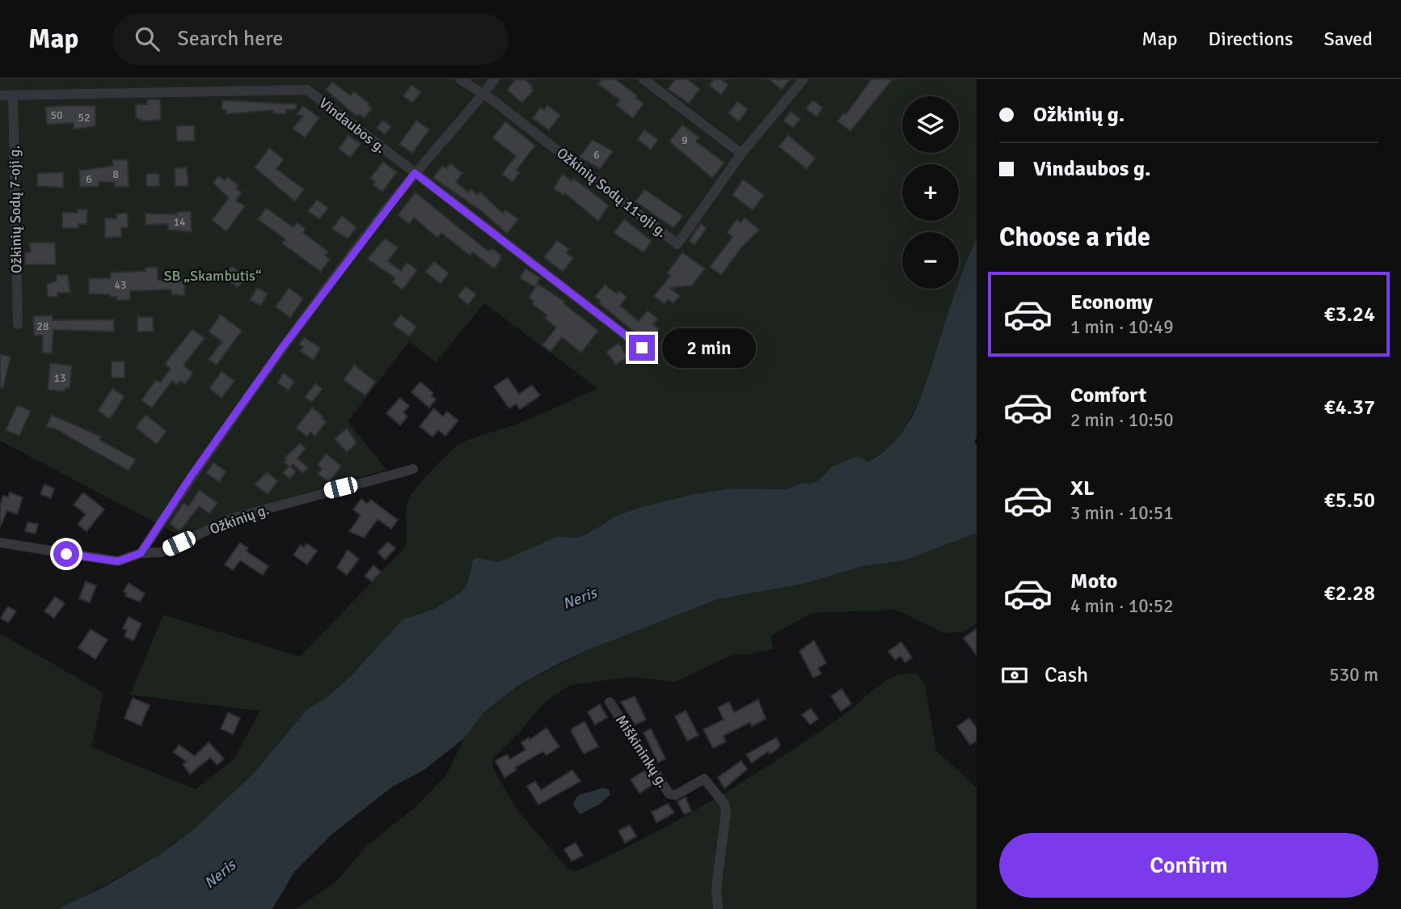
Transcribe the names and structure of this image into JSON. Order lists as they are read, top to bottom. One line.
{"streets":{"street":["Vindaubos g.","Ožkinių Sodų 11-oji g.","Ožkinių Sodų 7-oji g.","Ožkinių g.","Miškininkų g."]},"crossings":[["Vindaubos g.","Ožkinių Sodų 7-oji g."]],"water":["Neris"],"parks":["SB „Skambutis“"],"house_numbers":["50","52","9","6","8","6","14","43","28","13"],"page":{"header":"Map","search":"Search here","nav":["Map","Directions","Saved"],"banner":["Ožkinių g.","Vindaubos g."],"map_buttons":["+","−"],"heading":"Choose a ride","list":[{"name":"Economy","note":"1 min · 10:49","value":"€3.24"},{"name":"Comfort","note":"2 min · 10:50","value":"€4.37"},{"name":"XL","note":"3 min · 10:51","value":"€5.50"},{"name":"Moto","note":"4 min · 10:52","value":"€2.28"}],"bubble":"2 min","pay":["Cash","530 m"],"buttons":"Confirm"}}
